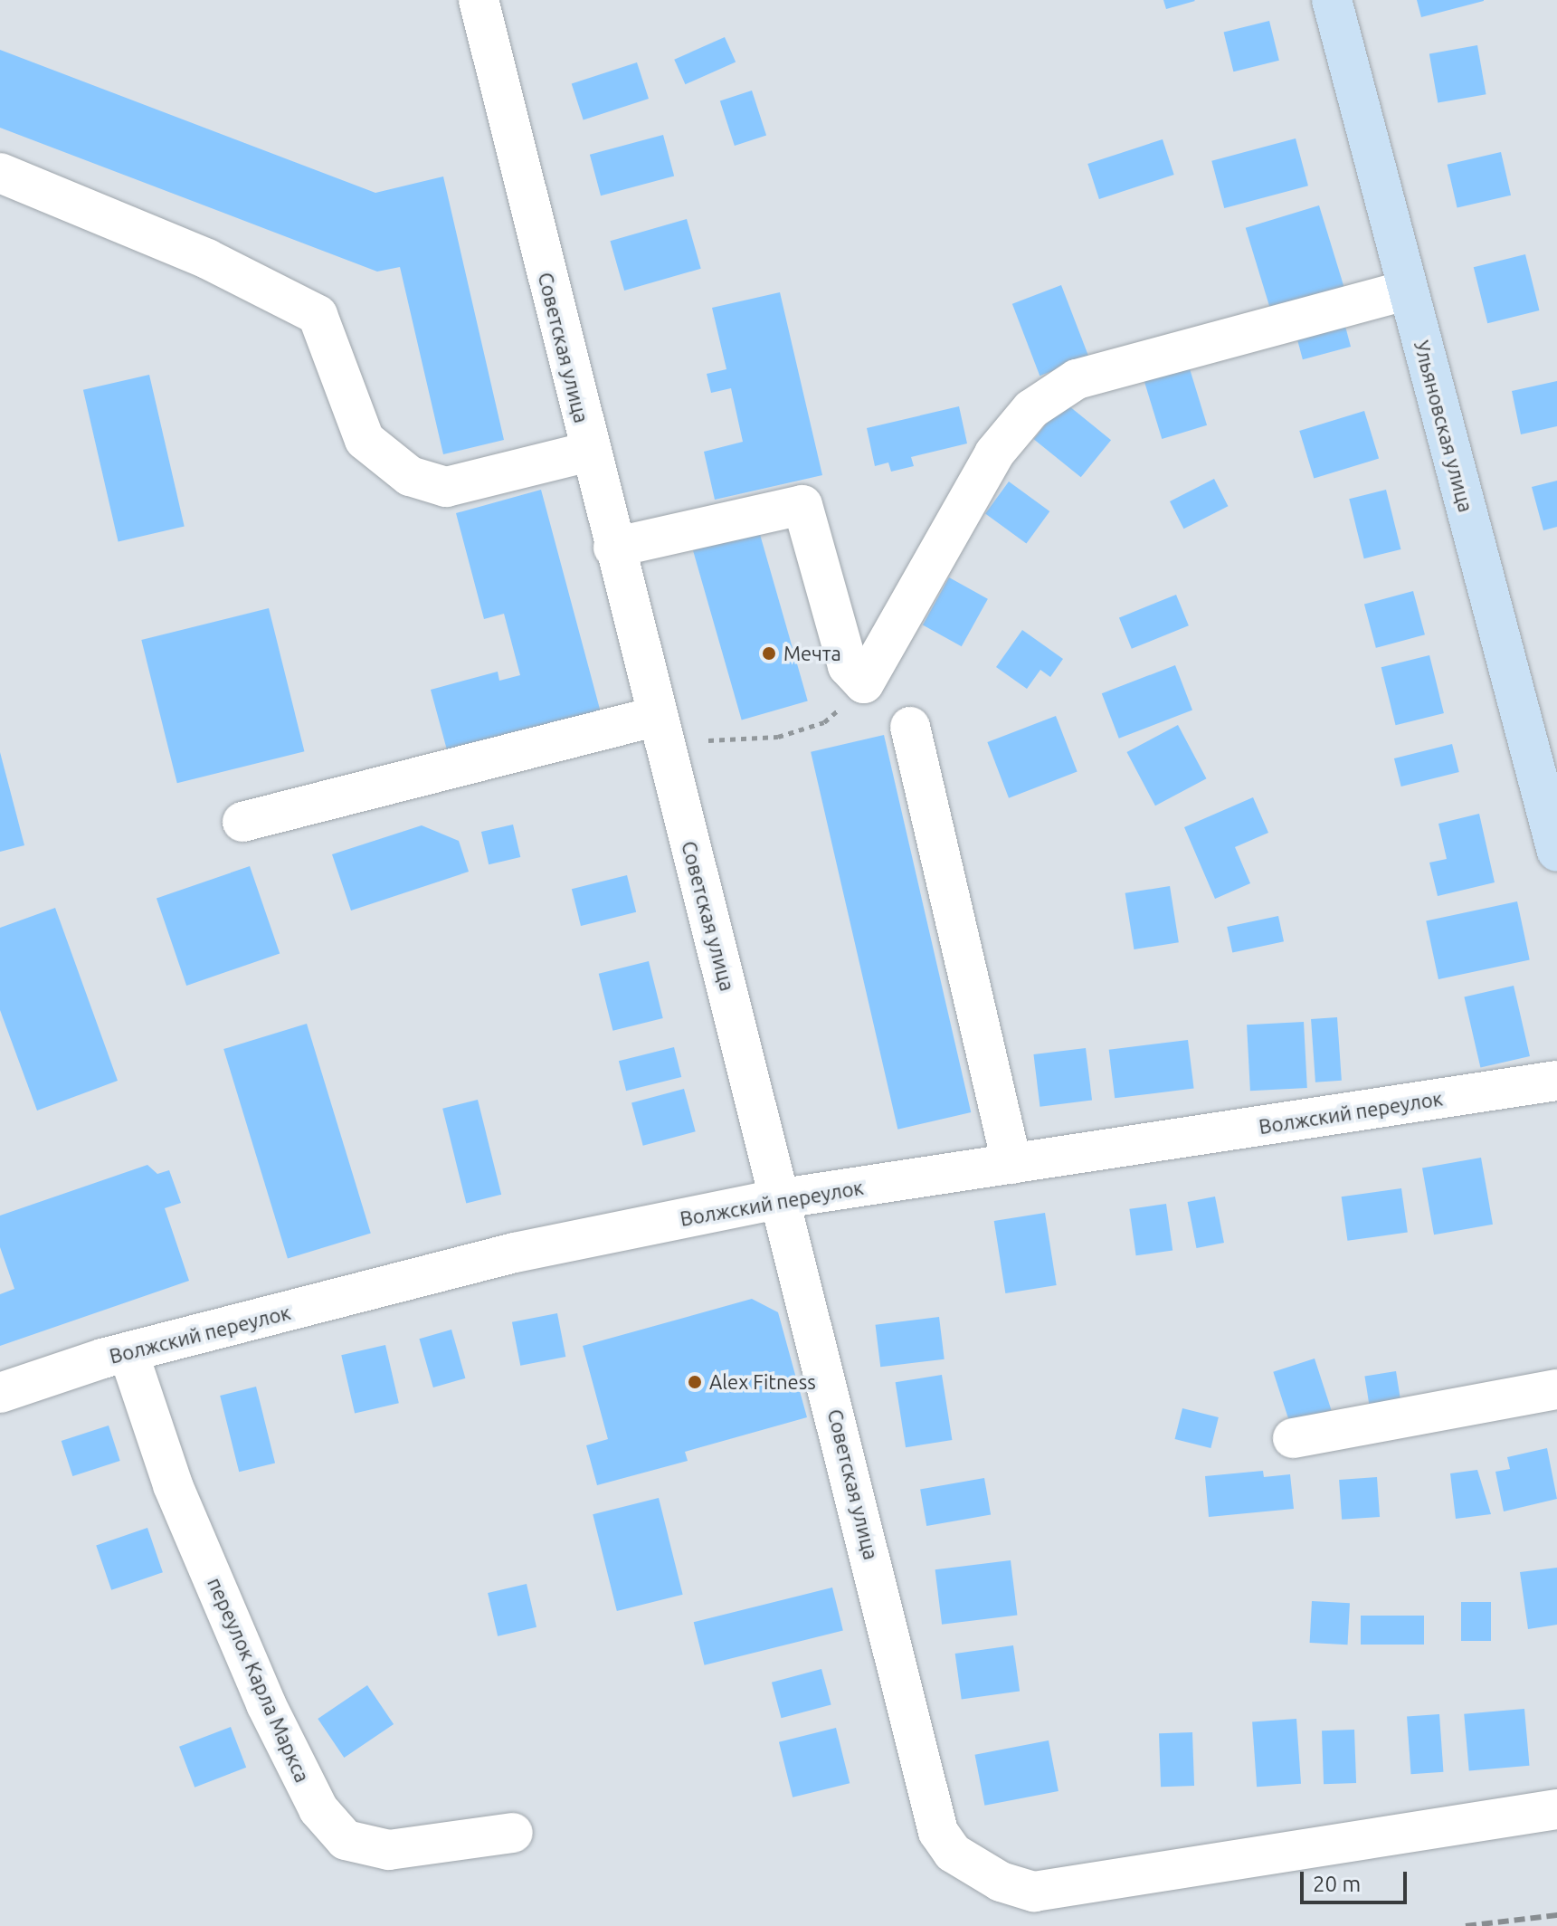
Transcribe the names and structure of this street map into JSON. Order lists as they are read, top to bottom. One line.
{"streets":{"main road":["Ульяновская улица"],"street":["Советская улица","Волжский переулок","переулок Карла Маркса"]},"crossings":[["Советская улица","Волжский переулок"],["Волжский переулок","переулок Карла Маркса"]],"places":["Мечта","Alex Fitness"],"scale_bar":"20 m"}
